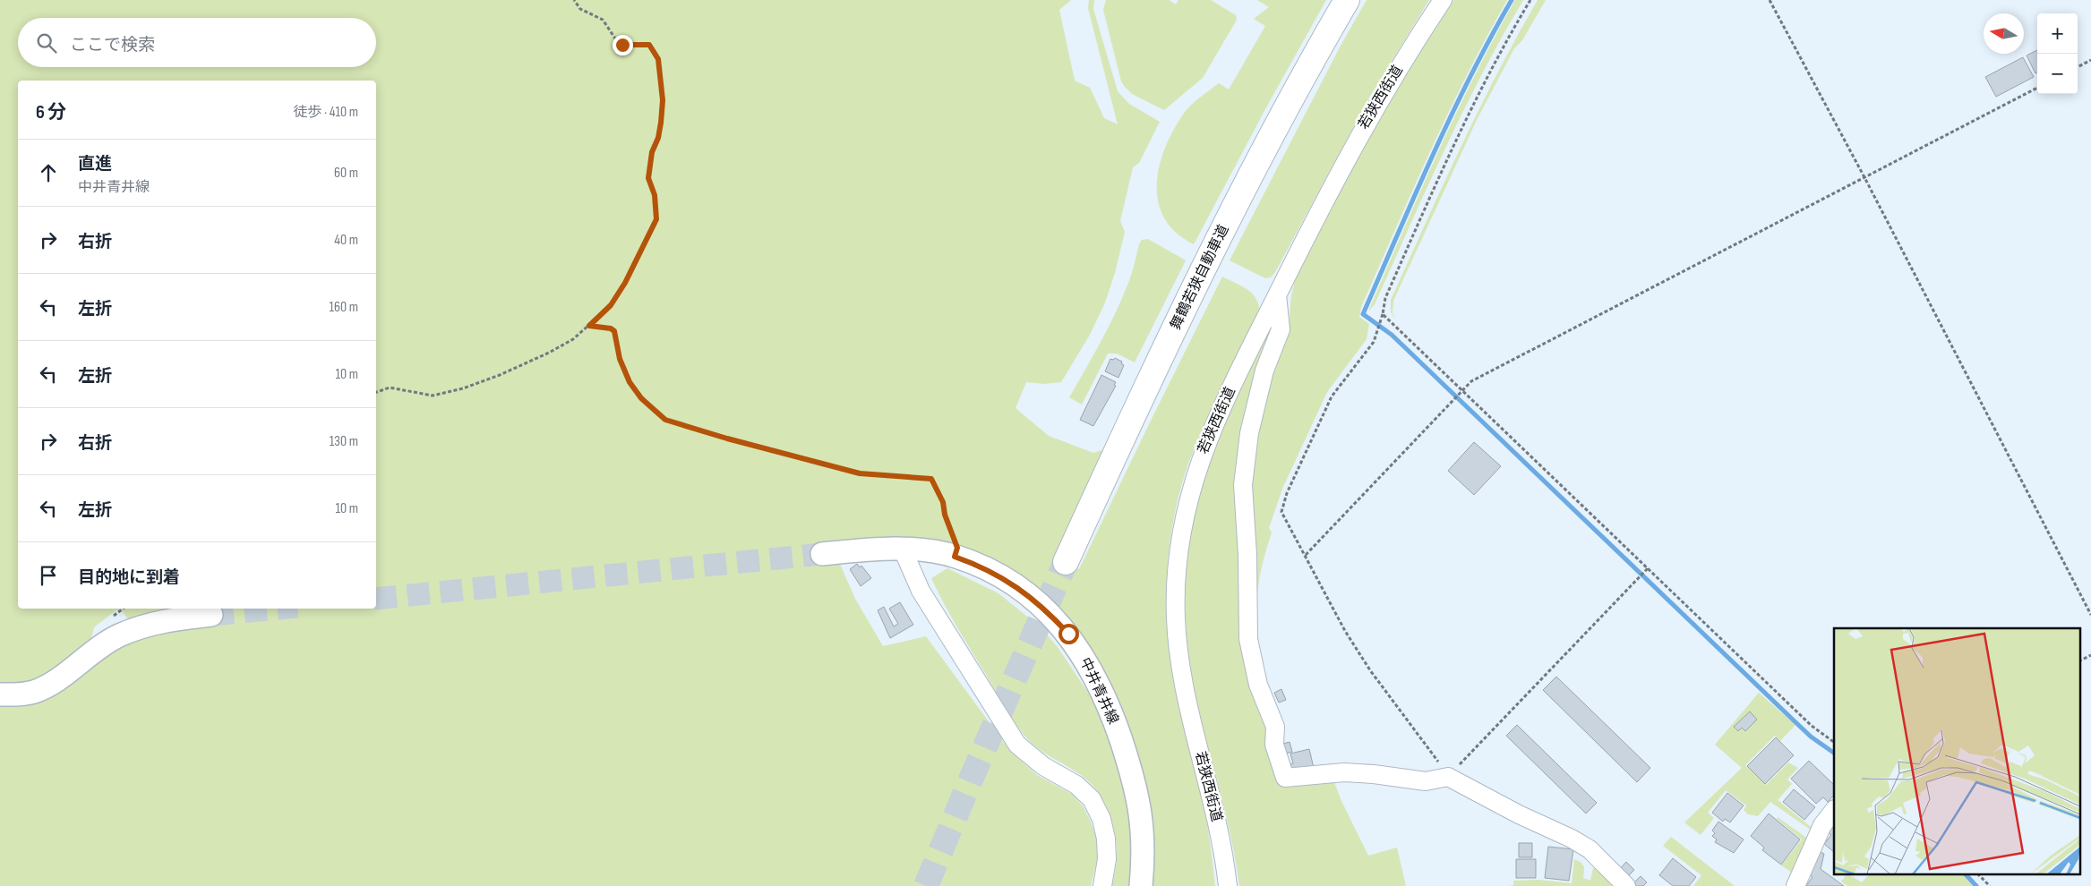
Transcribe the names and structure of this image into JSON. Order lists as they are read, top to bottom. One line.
{"streets":{"highway":["舞鶴若狭自動車道"],"main road":["中井青井線"],"street":["若狭西街道"]},"north":"left","page":{"map_buttons":["+","−"],"search":"ここで検索","heading":["6 分","徒歩 · 410 m"],"list":[["直進","中井青井線","60 m"],["右折","40 m"],["左折","160 m"],["左折","10 m"],["右折","130 m"],["左折","10 m"],"目的地に到着"]}}
